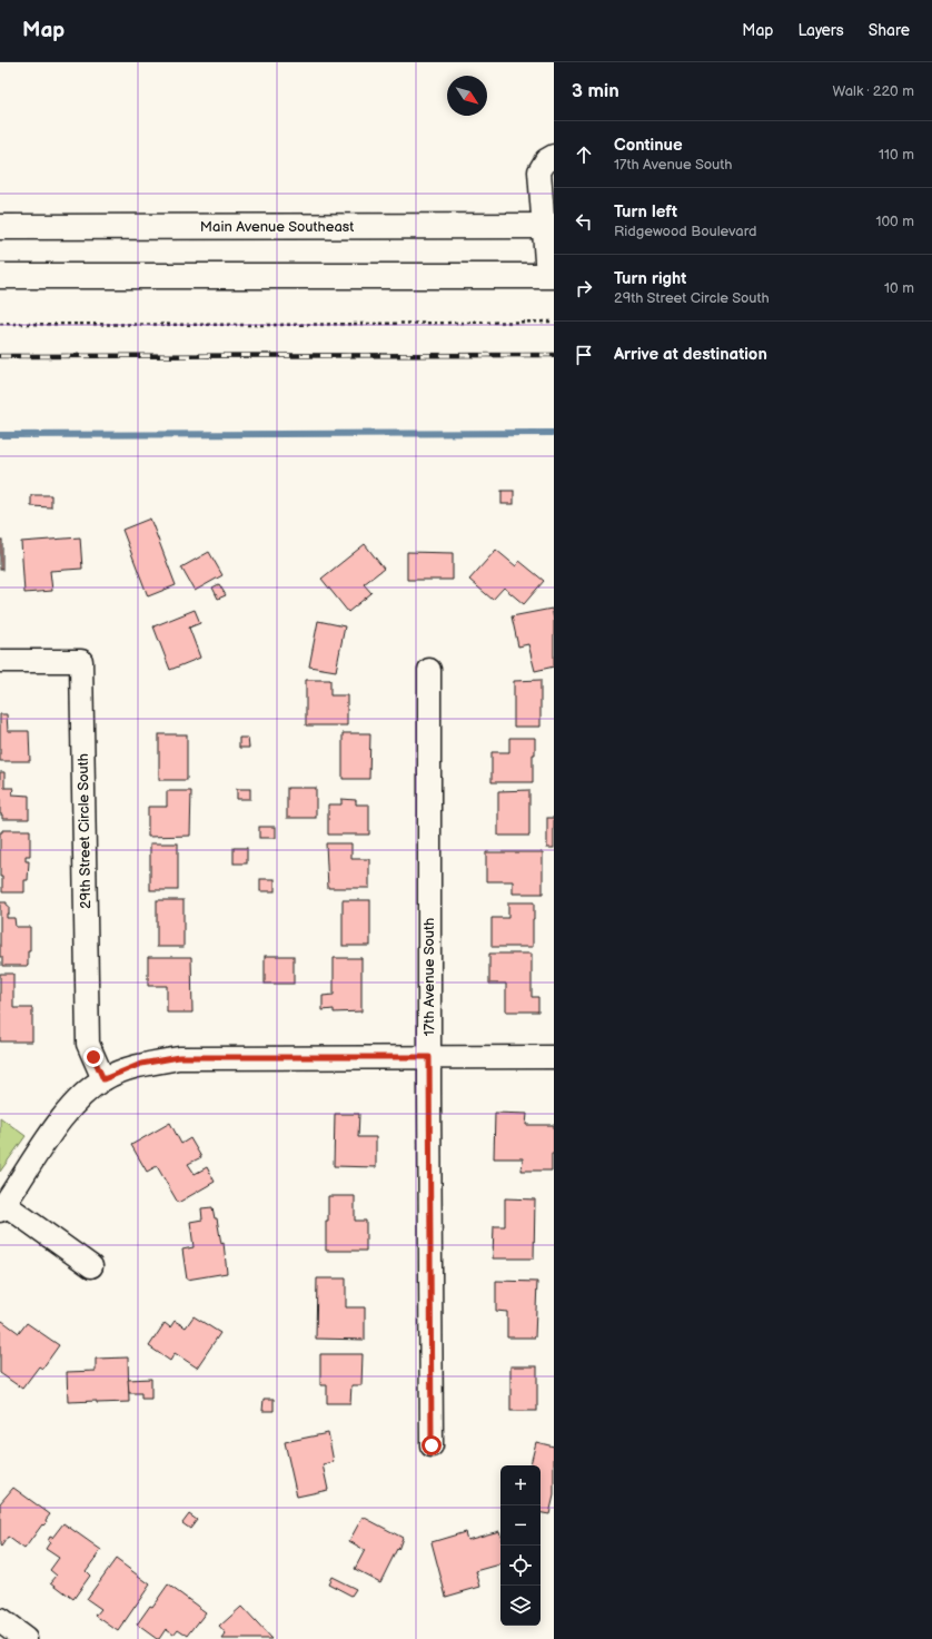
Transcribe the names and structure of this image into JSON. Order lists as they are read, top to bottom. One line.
{"streets":{"main road":["Main Avenue Southeast"],"street":["29th Street Circle South","17th Avenue South"]},"north":"bottom right","page":{"header":"Map","nav":["Map","Layers","Share"],"heading":["3 min","Walk · 220 m"],"list":[["Continue","17th Avenue South","110 m"],["Turn left","Ridgewood Boulevard","100 m"],["Turn right","29th Street Circle South","10 m"],"Arrive at destination"],"map_buttons":["+","−"]}}
